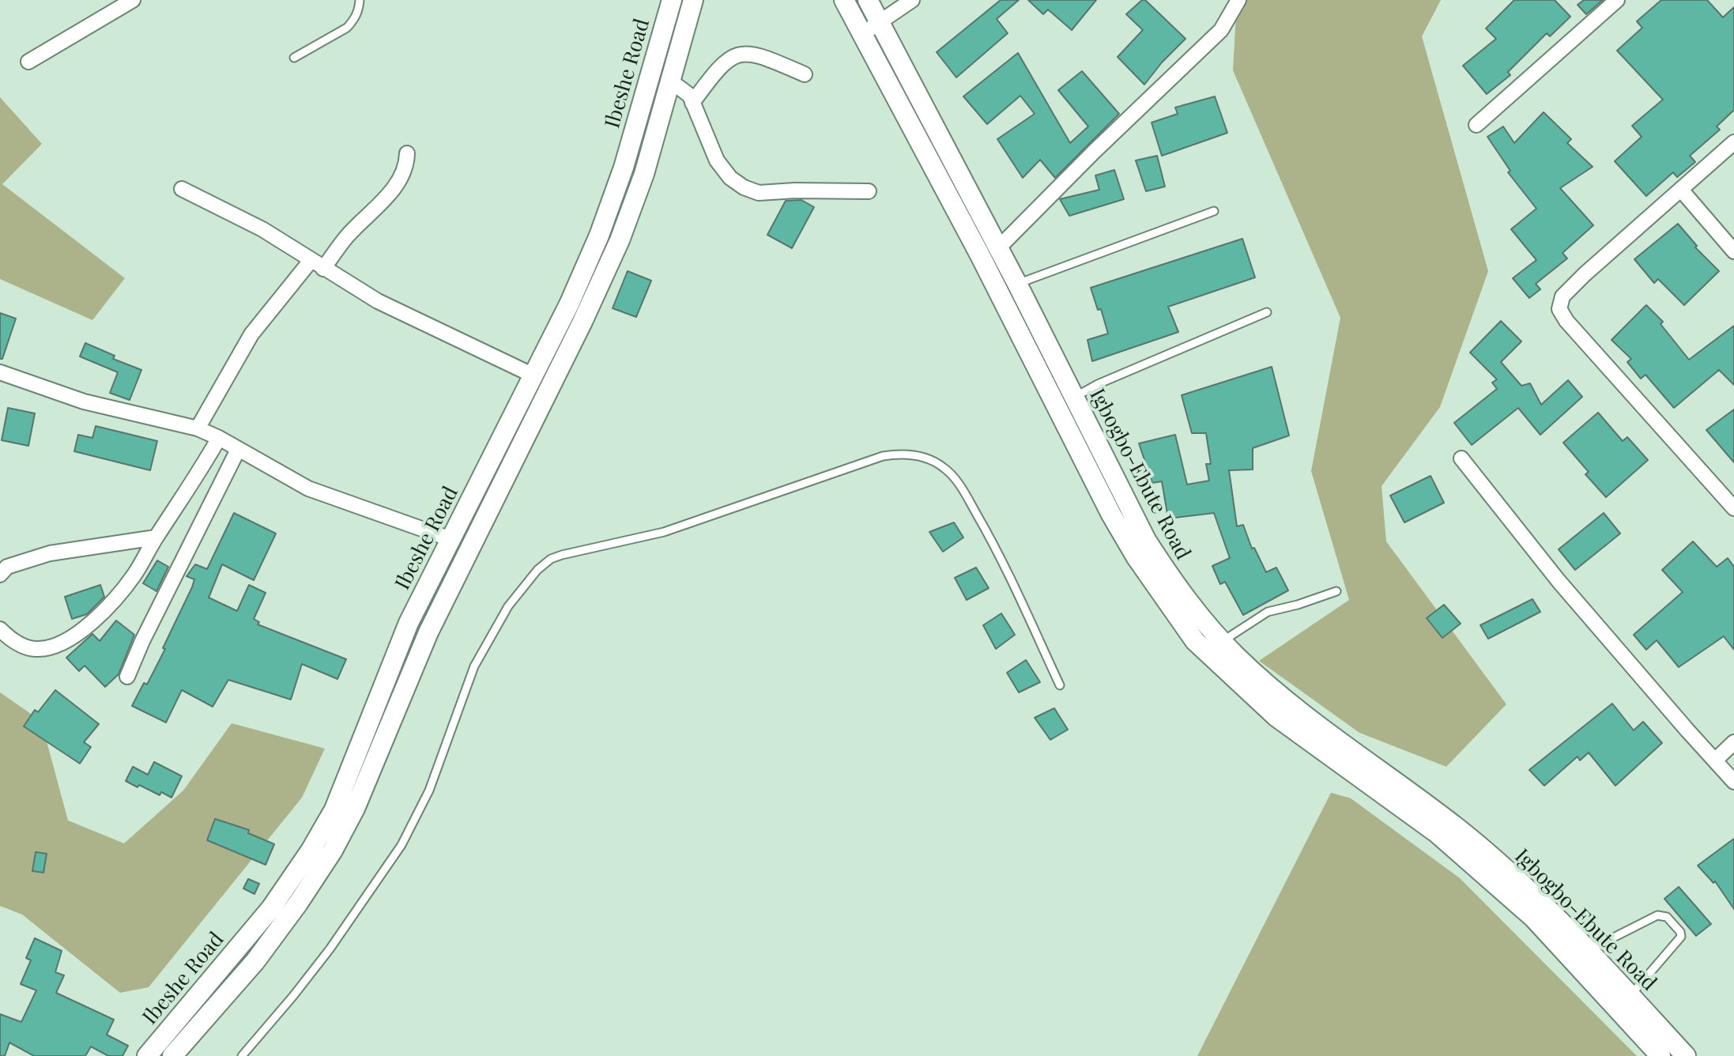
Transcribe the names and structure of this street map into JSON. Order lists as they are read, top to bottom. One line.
{"streets":{"main road":["Ibeshe Road","Igbogbo-Ebute Road"]}}
